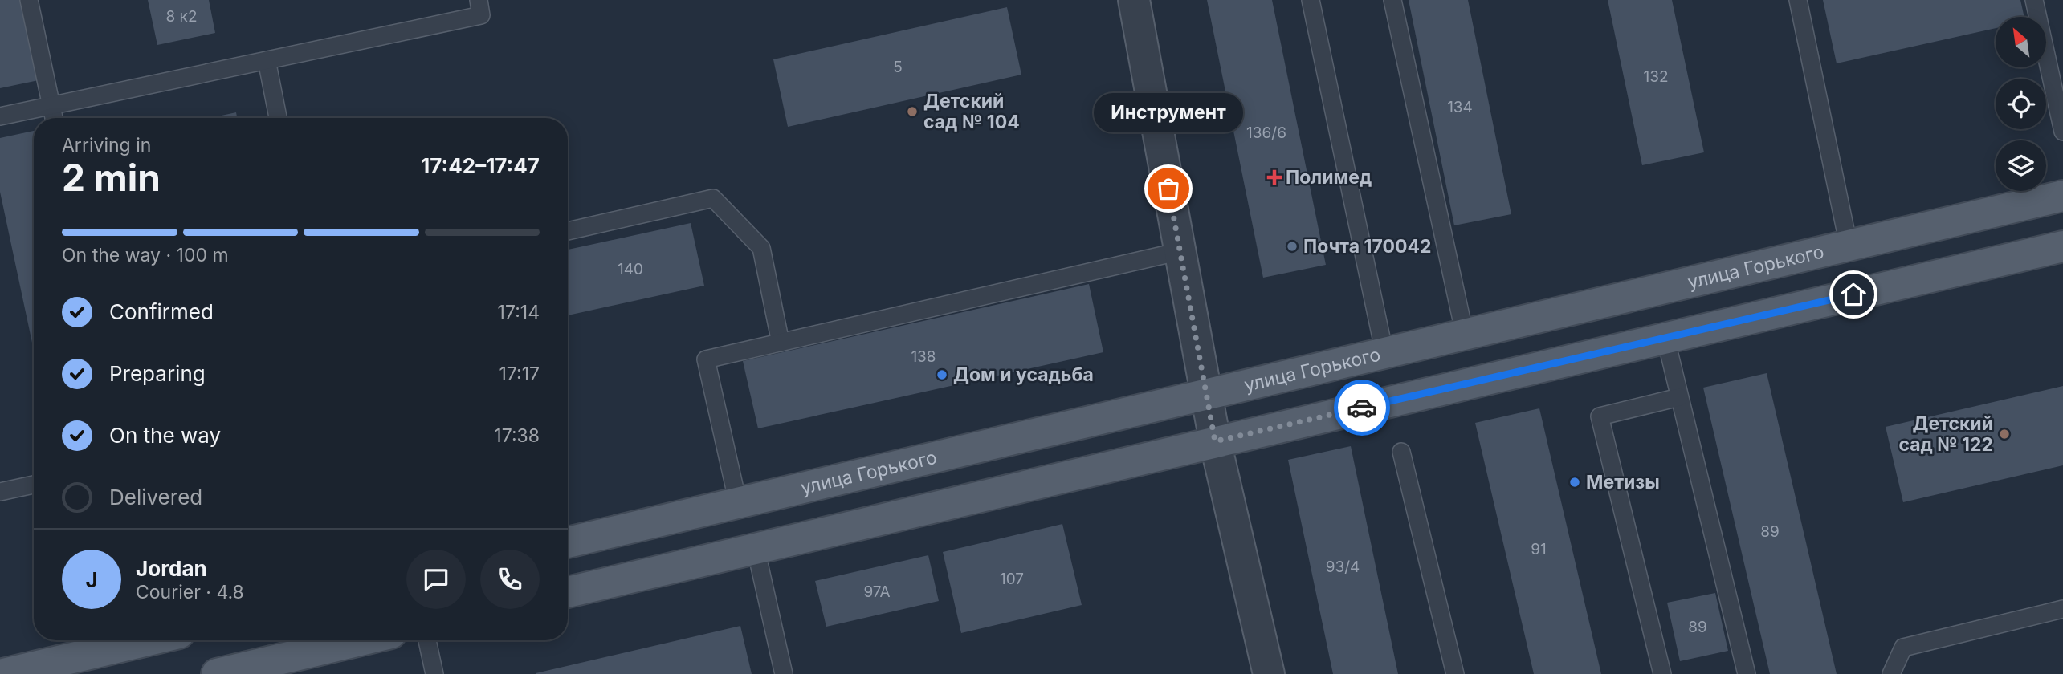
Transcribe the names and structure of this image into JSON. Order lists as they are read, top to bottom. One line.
{"streets":{"main road":["улица Горького"]},"places":{"other":["Детский сад № 104","Инструмент","Почта 170042","Дом и усадьба","Детский сад № 122","Метизы"],"health":["Полимед"]},"house_numbers":["8 к2","5","132","134","136/6","140","138","89","91","93/4","107","97А","89"],"north":"top left","page":{"bubble":"Инструмент","heading":["2 min","Arriving in","17:42–17:47"],"panel":["Jordan","Courier · 4.8"],"bar":"On the way · 100 m","list":[["Confirmed","17:14"],["Preparing","17:17"],["On the way","17:38"],"Delivered"],"round":"J"}}
